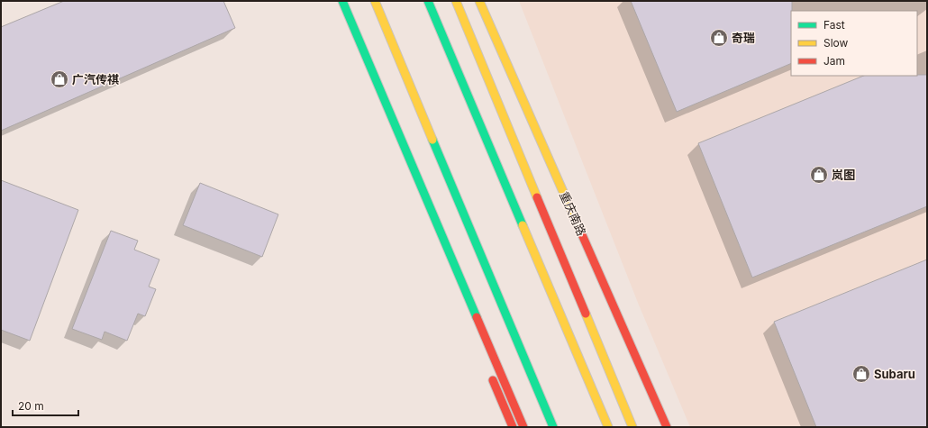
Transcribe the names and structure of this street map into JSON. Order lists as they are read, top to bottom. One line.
{"streets":{"main road":["重庆南路"]},"places":{"shop":["奇瑞","广汽传祺","岚图","Subaru"]},"legend":["Fast","Slow","Jam"],"scale_bar":"20 m"}
